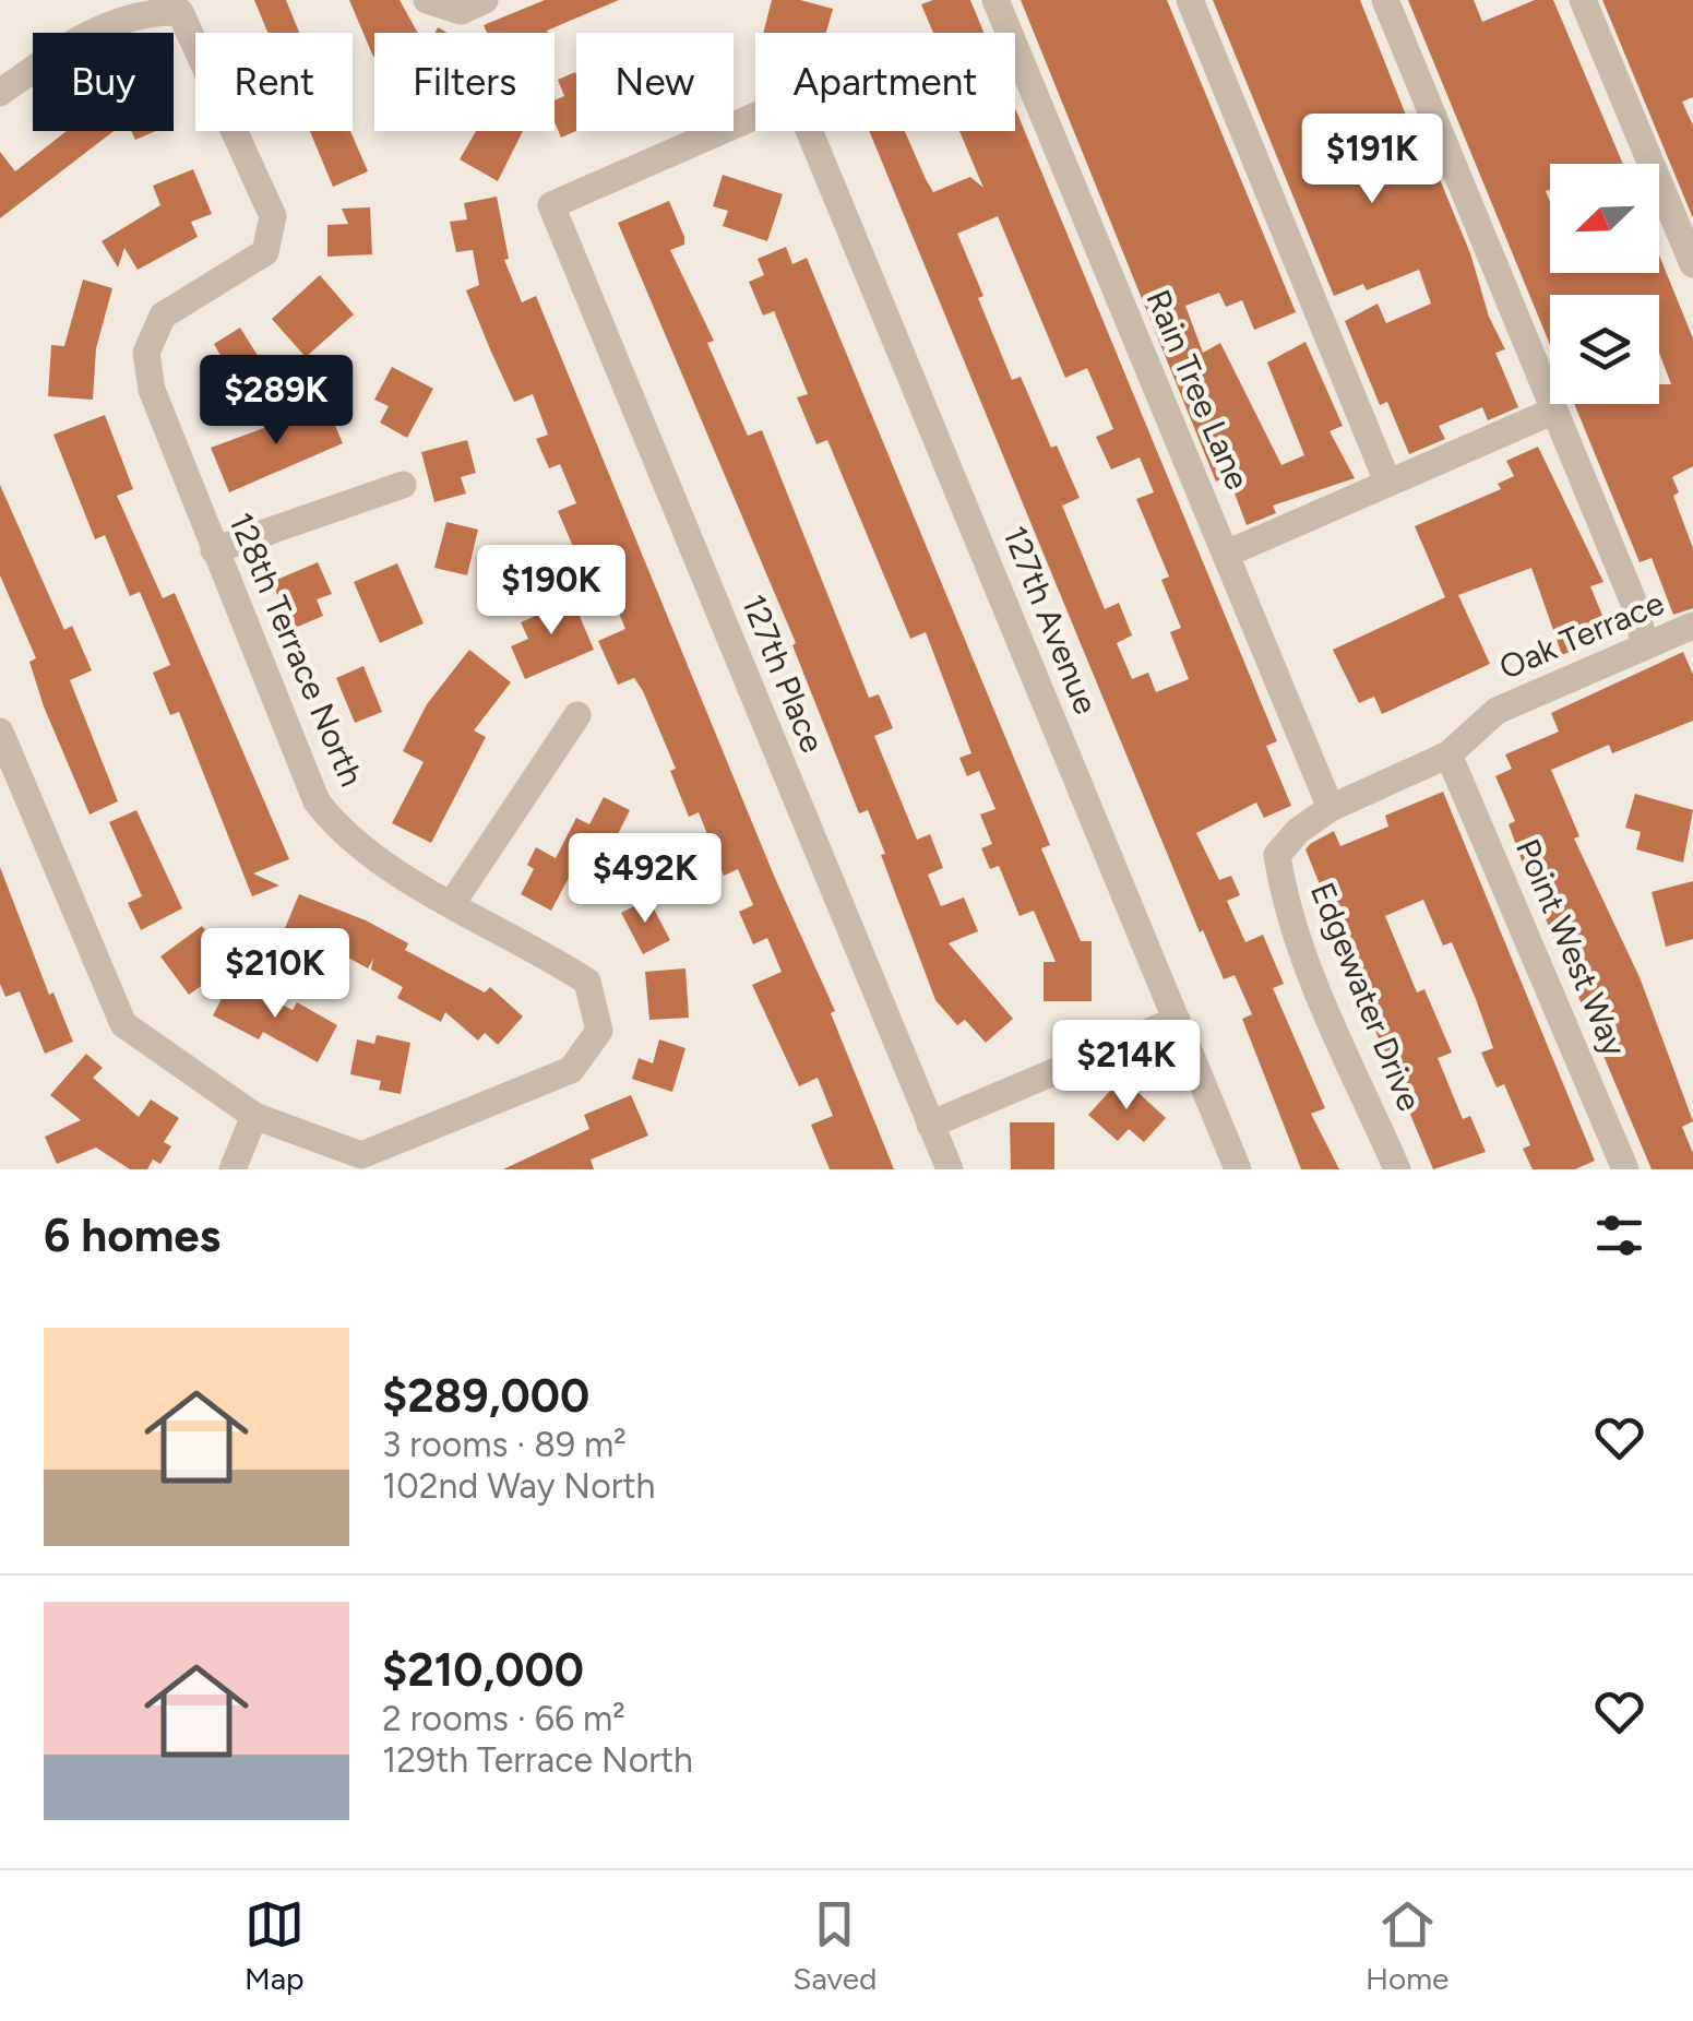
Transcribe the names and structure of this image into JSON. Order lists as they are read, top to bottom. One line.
{"streets":{"street":["Rain Tree Lane","127th Avenue","Oak Terrace","128th Terrace North","127th Place","Point West Way","Edgewater Drive"]},"crossings":[["Rain Tree Lane","Oak Terrace"],["Rain Tree Lane","Edgewater Drive"],["127th Avenue","127th Place"],["Oak Terrace","Point West Way"],["Oak Terrace","Edgewater Drive"]],"north":"bottom left","page":{"chip":["Buy","Rent","Filters","New","Apartment"],"price":["$191K","$289K","$190K","$492K","$210K","$214K"],"heading":"6 homes","list":[{"name":"$289,000","note":"3 rooms · 89 m² · 102nd Way North"},{"name":"$210,000","note":"2 rooms · 66 m² · 129th Terrace North"}],"tabs":["Map","Saved","Home"]}}
